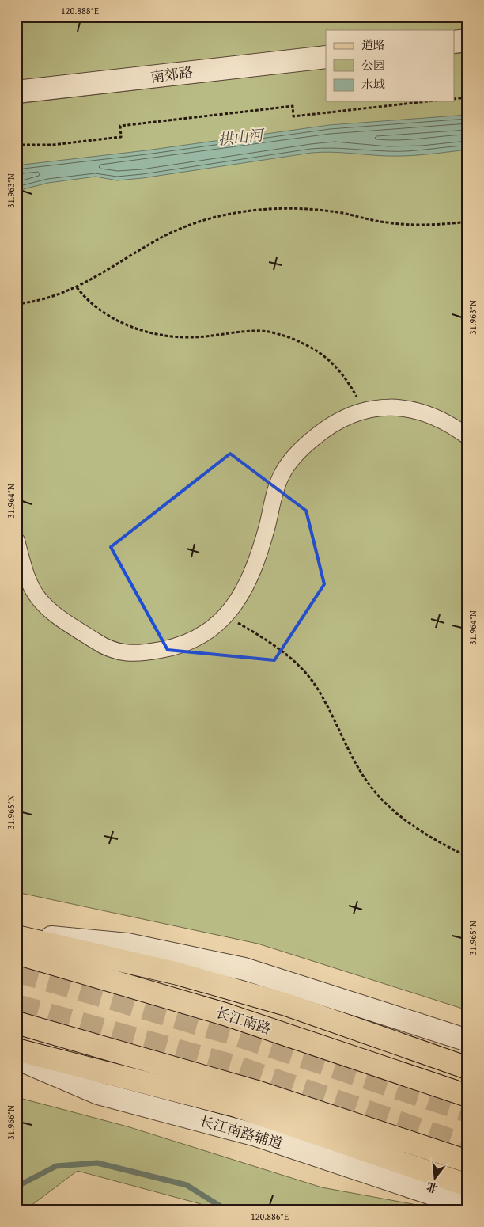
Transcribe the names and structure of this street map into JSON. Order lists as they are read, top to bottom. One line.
{"streets":{"main road":["长江南路"],"street":["南郊路","长江南路辅道"]},"water":["拱山河"],"legend":["道路","公园","水域"],"north":"bottom","coordinates":["120.888°E","31.963°N","31.964°N","31.965°N","31.966°N","120.886°E"]}
